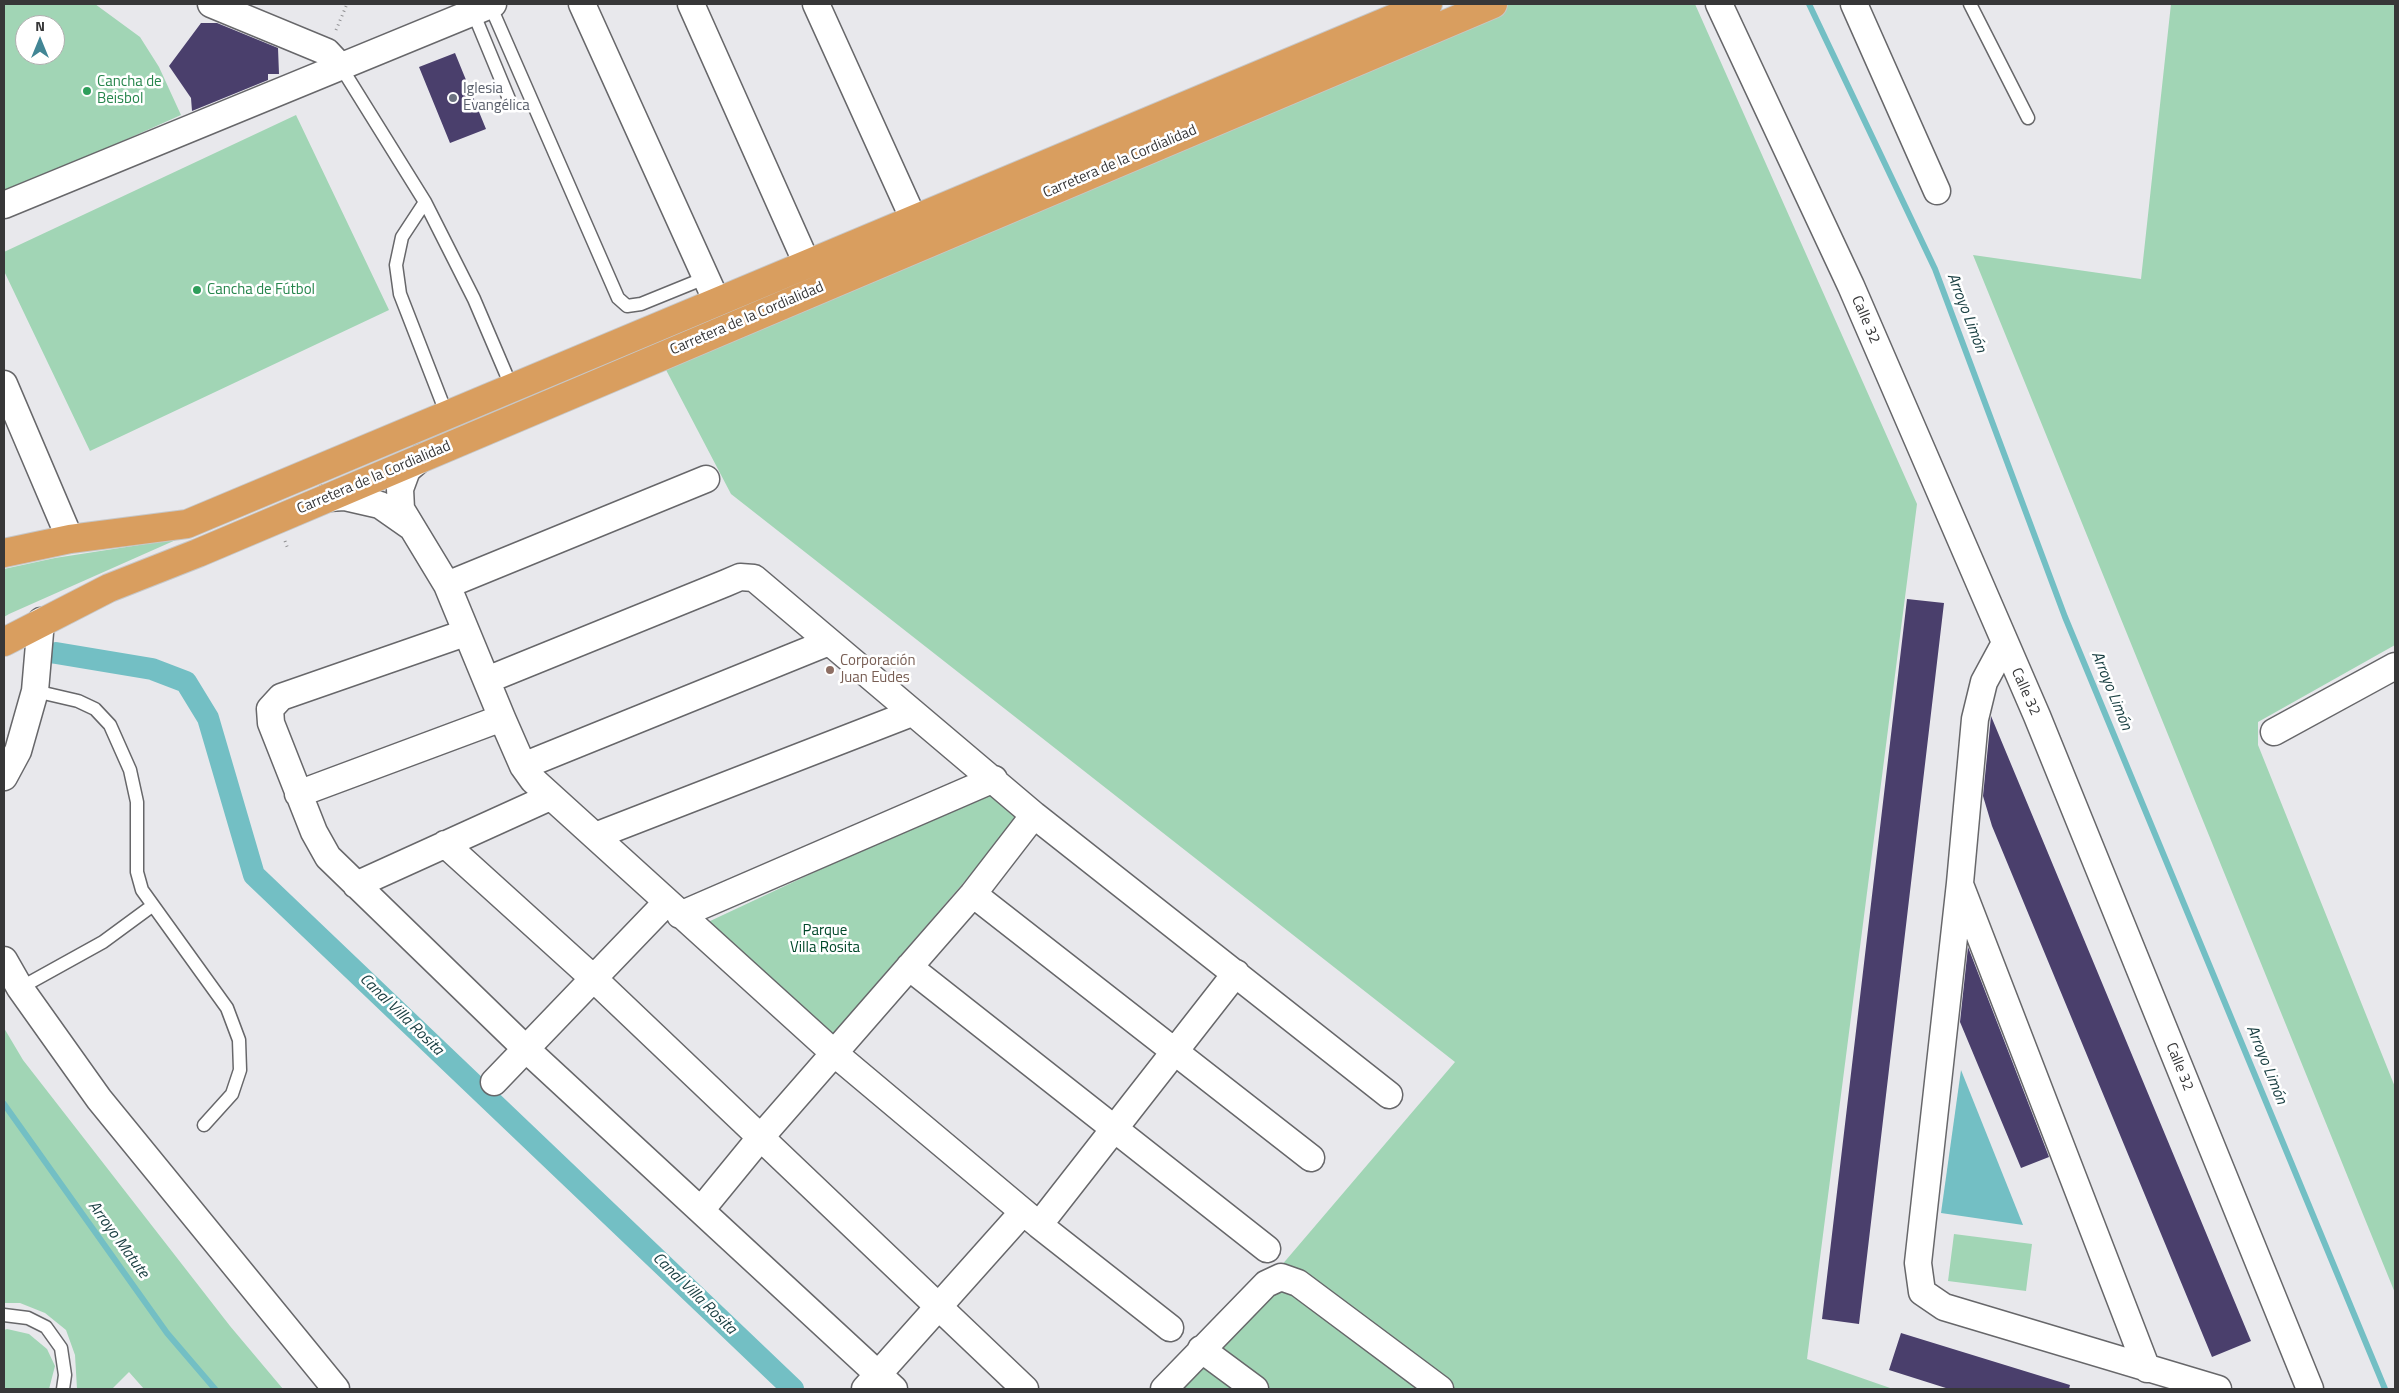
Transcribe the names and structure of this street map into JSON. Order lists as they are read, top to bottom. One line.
{"streets":{"highway":["Carretera de la Cordialidad"],"street":["Calle 32"]},"water":["Arroyo Limón","Canal Villa Rosita","Arroyo Matute"],"parks":["Parque Villa Rosita"],"places":["Cancha de Beisbol","Iglesia Evangélica","Cancha de Fútbol","Corporación Juan Eudes"],"north":"top"}
